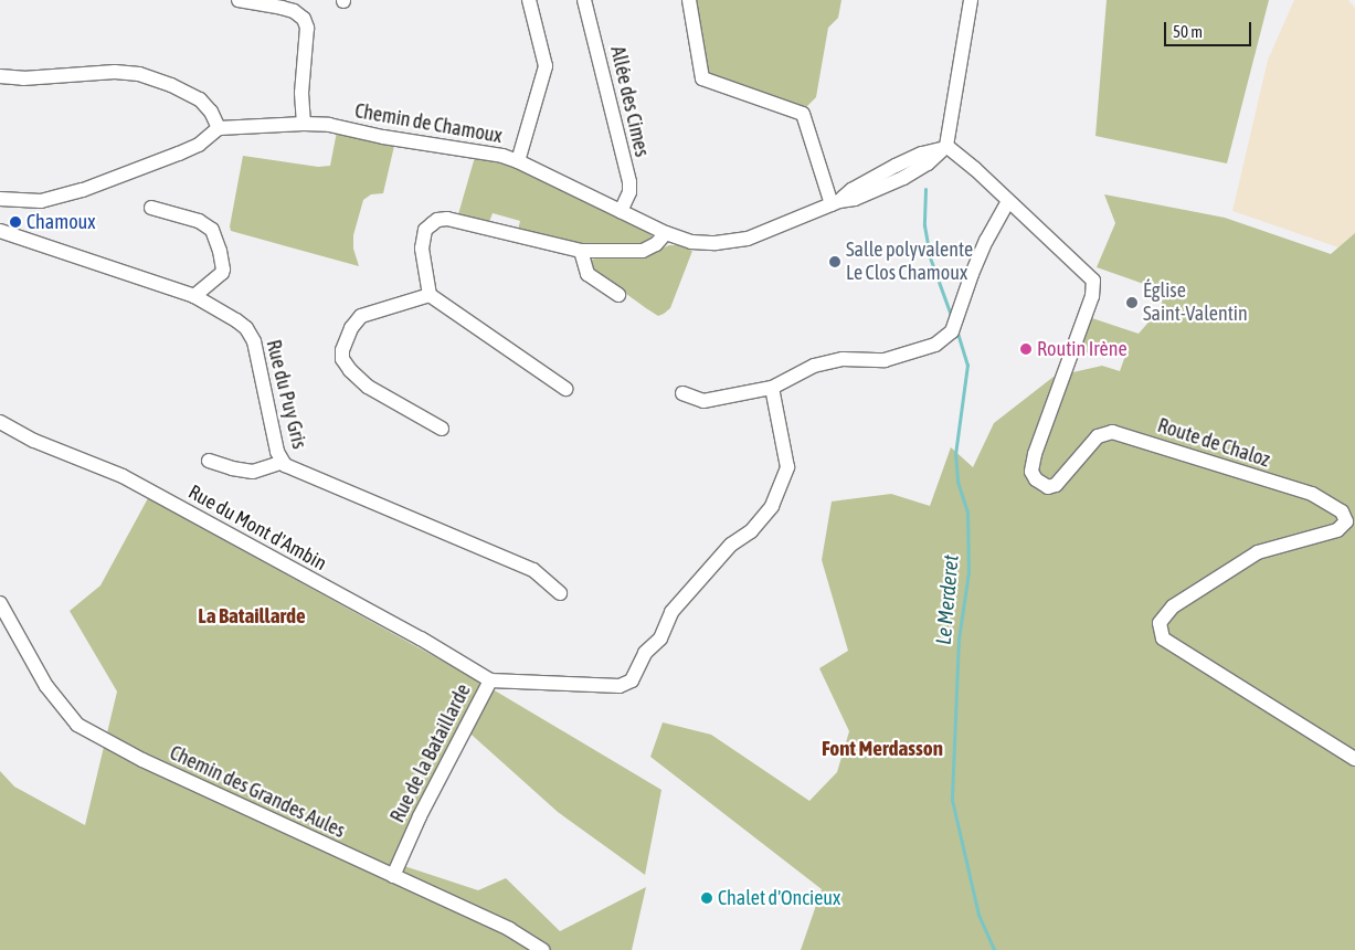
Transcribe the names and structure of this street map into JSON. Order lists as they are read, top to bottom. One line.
{"streets":{"street":["Allée des Cimes","Chemin de Chamoux","Rue du Puy Gris","Route de Chaloz","Rue du Mont d'Ambin","Rue de la Bataillarde","Chemin des Grandes Aules"]},"crossings":[["Allée des Cimes","Chemin de Chamoux"],["Chemin de Chamoux","Route de Chaloz"],["Rue du Mont d'Ambin","Rue de la Bataillarde"],["Rue de la Bataillarde","Chemin des Grandes Aules"]],"districts":["La Bataillarde","Font Merdasson"],"water":["Le Merderet"],"places":["Chamoux","Salle polyvalente Le Clos Chamoux","Église Saint-Valentin","Routin Irène","Chalet d'Oncieux"],"scale_bar":"50 m"}
